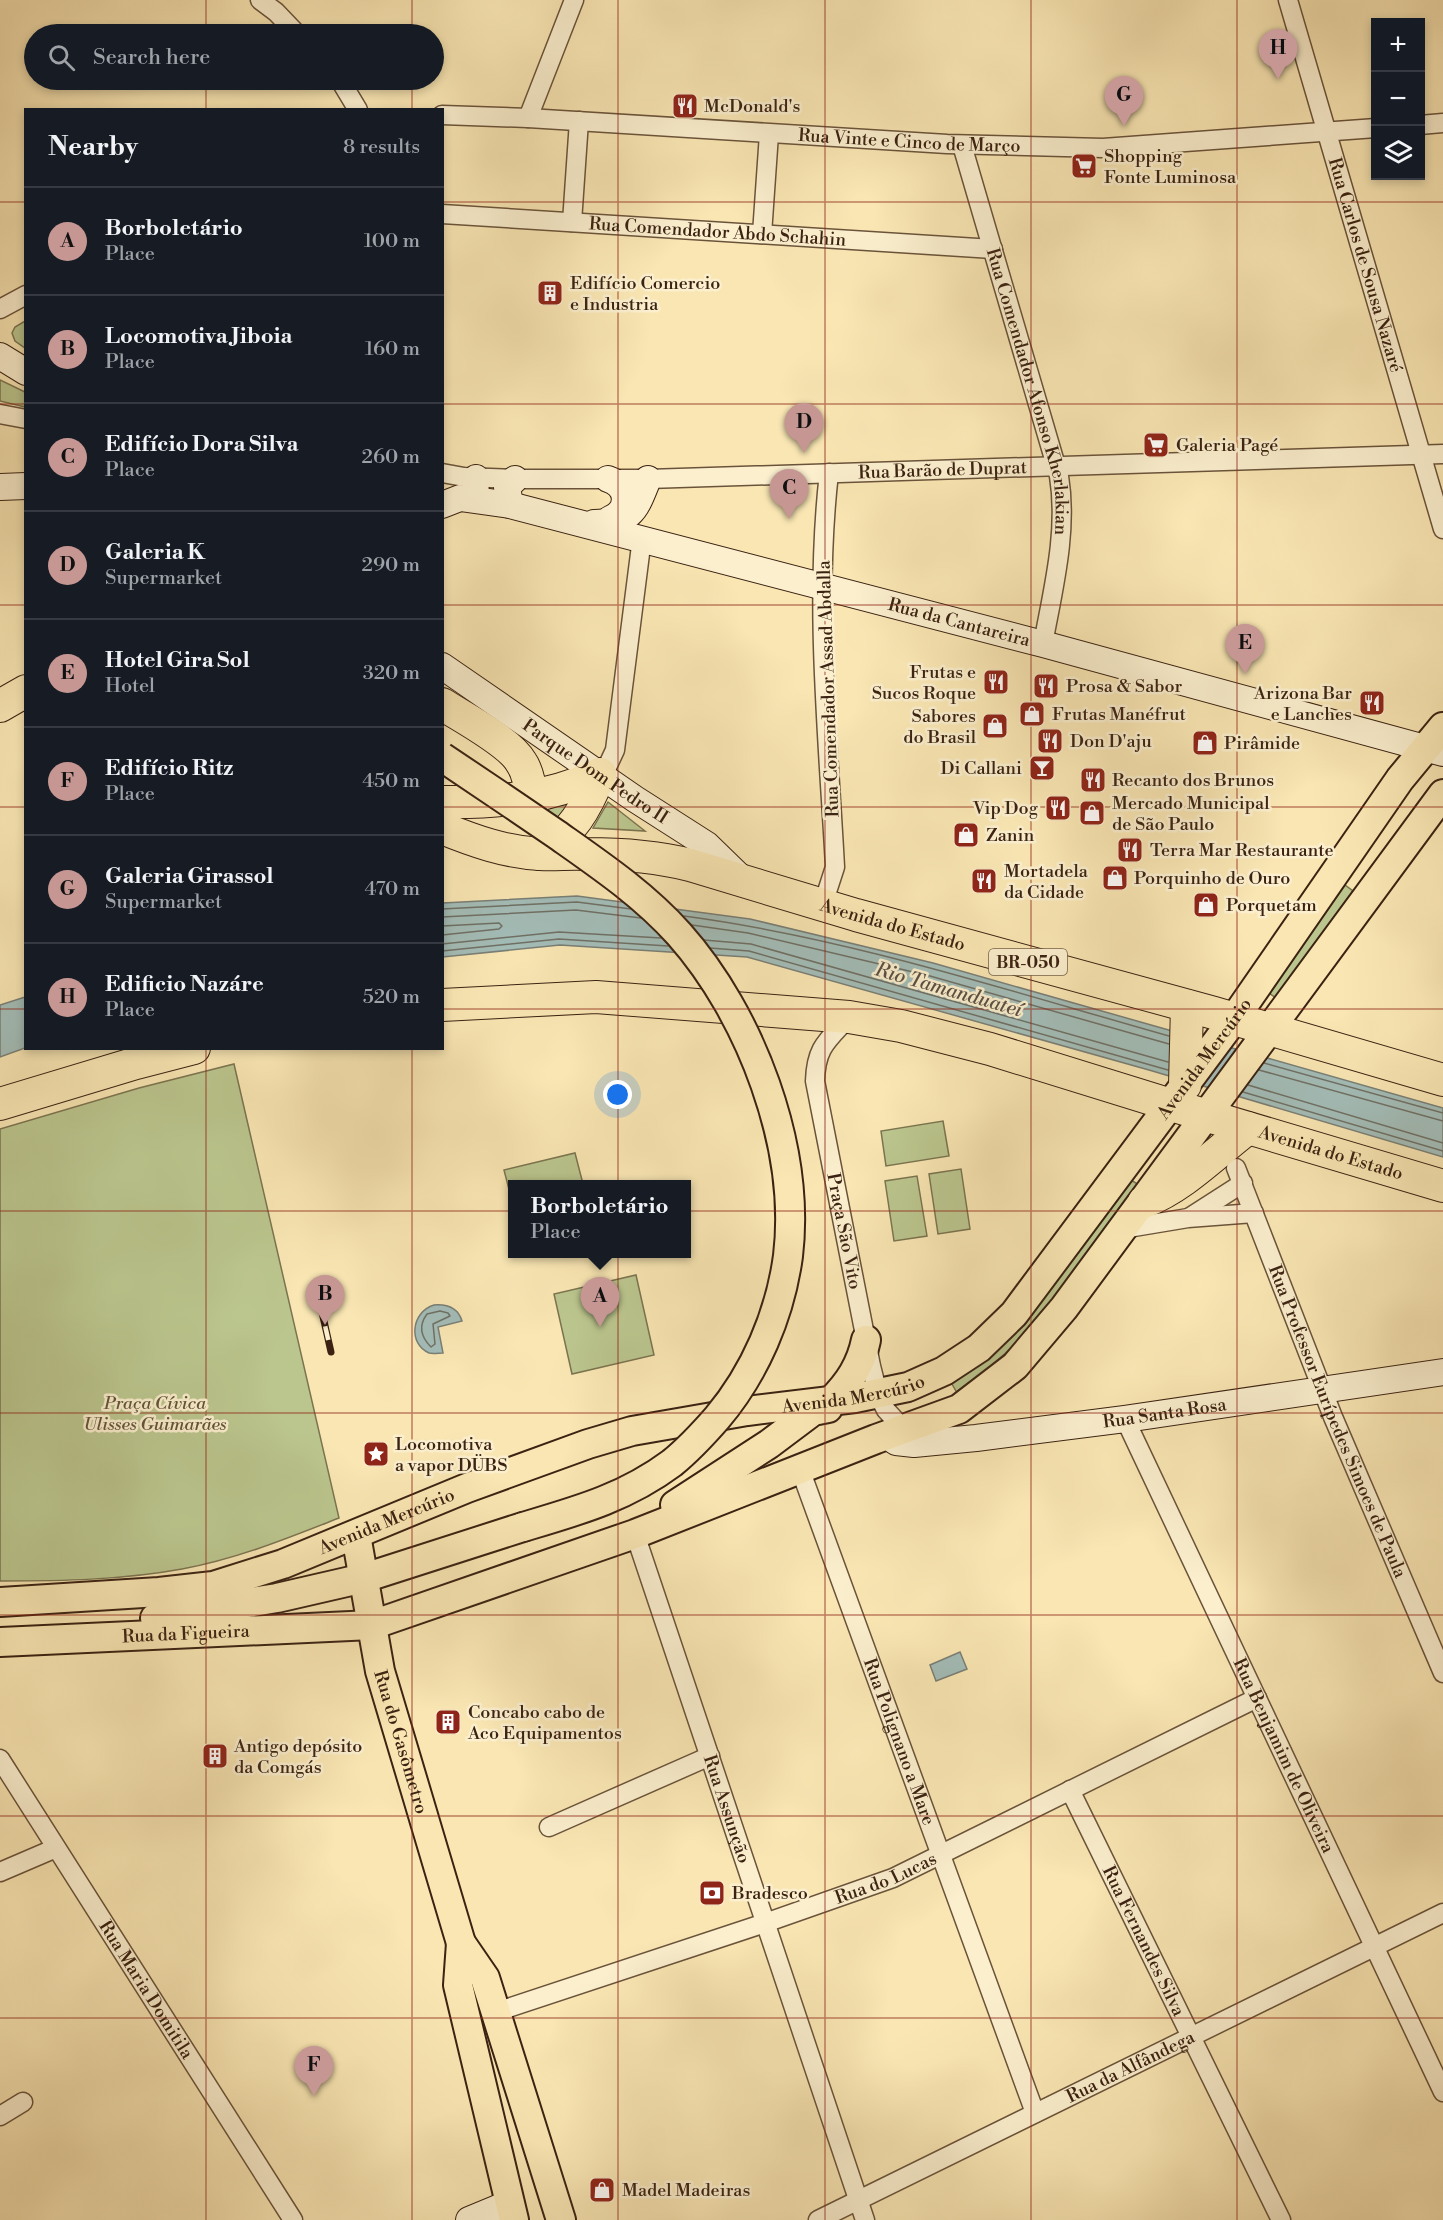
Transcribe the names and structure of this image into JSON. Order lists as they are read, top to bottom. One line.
{"streets":{"highway":["Avenida do Estado","BR-050"],"main road":["Avenida Mercúrio","Rua da Figueira","Rua do Gasômetro"],"street":["Rua Vinte e Cinco de Março","Rua Comendador Abdo Schahin","Rua Carlos de Sousa Nazaré","Rua Comendador Afonso Kherlakian","Rua Barão de Duprat","Rua da Cantareira","Rua Comendador Assad Abdalla","Parque Dom Pedro II","Praça São Vito","Rua Santa Rosa","Rua Professor Eurípedes Simoes de Paula","Rua Polignano a Mare","Rua Benjamim de Oliveira","Rua Assunção","Rua do Lucas","Rua Fernandes Silva","Rua Maria Domitila","Rua da Alfândega"]},"crossings":[["Rua Vinte e Cinco de Março","Rua Carlos de Sousa Nazaré"],["Rua Vinte e Cinco de Março","Rua Comendador Afonso Kherlakian"],["Rua Comendador Abdo Schahin","Rua Comendador Afonso Kherlakian"],["Rua Carlos de Sousa Nazaré","Rua Barão de Duprat"],["Rua Comendador Afonso Kherlakian","Rua Barão de Duprat"],["Rua Comendador Afonso Kherlakian","Rua da Cantareira"],["Rua Barão de Duprat","Rua da Cantareira"],["Rua Barão de Duprat","Rua Comendador Assad Abdalla"],["Rua da Cantareira","Rua Comendador Assad Abdalla"],["Rua da Cantareira","Avenida Mercúrio"],["Rua Comendador Assad Abdalla","Avenida do Estado"],["Parque Dom Pedro II","Avenida do Estado"],["Avenida do Estado","Avenida Mercúrio"],["Avenida do Estado","Praça São Vito"],["Avenida Mercúrio","Praça São Vito"],["Avenida Mercúrio","Rua Santa Rosa"],["Avenida Mercúrio","Rua da Figueira"],["Avenida Mercúrio","Rua Polignano a Mare"],["Avenida Mercúrio","Rua do Gasômetro"],["Avenida Mercúrio","Rua Assunção"],["Praça São Vito","Rua Santa Rosa"],["Rua Santa Rosa","Rua Professor Eurípedes Simoes de Paula"],["Rua Santa Rosa","Rua Benjamim de Oliveira"],["Rua da Figueira","Rua do Gasômetro"],["Rua Polignano a Mare","Rua do Lucas"],["Rua Polignano a Mare","Rua da Alfândega"],["Rua do Gasômetro","Rua do Lucas"],["Rua Benjamim de Oliveira","Rua do Lucas"],["Rua Benjamim de Oliveira","Rua da Alfândega"],["Rua Assunção","Rua do Lucas"],["Rua Assunção","Rua da Alfândega"],["Rua do Lucas","Rua Fernandes Silva"],["Rua Fernandes Silva","Rua da Alfândega"]],"water":["Rio Tamanduateí"],"parks":["Praça Cívica Ulisses Guimarães"],"places":{"restaurant":["McDonald's","Frutas e Sucos Roque","Prosa & Sabor","Arizona Bar e Lanches","Don D'aju","Recanto dos Brunos","Vip Dog","Terra Mar Restaurante","Mortadela da Cidade"],"supermarket":["Shopping Fonte Luminosa","Galeria Pagé"],"building":["Edifício Comercio e Industria","Concabo cabo de Aco Equipamentos","Antigo depósito da Comgás"],"shop":["Frutas Manéfrut","Sabores do Brasil","Pirâmide","Mercado Municipal de São Paulo","Zanin","Porquinho de Ouro","Porquetam","Madel Madeiras"],"bar":["Di Callani"],"place":["Locomotiva a vapor DÜBS"],"bank":["Bradesco"]},"page":{"map_buttons":["+","−"],"search":"Search here","pins":["H","G","D","C","E","B","A","F"],"heading":["Nearby","8 results"],"list":[{"mark":"A","name":"Borboletário","note":"Place","value":"100 m"},{"mark":"B","name":"Locomotiva Jiboia","note":"Place","value":"160 m"},{"mark":"C","name":"Edifício Dora Silva","note":"Place","value":"260 m"},{"mark":"D","name":"Galeria K","note":"Supermarket","value":"290 m"},{"mark":"E","name":"Hotel Gira Sol","note":"Hotel","value":"320 m"},{"mark":"F","name":"Edifício Ritz","note":"Place","value":"450 m"},{"mark":"G","name":"Galeria Girassol","note":"Supermarket","value":"470 m"},{"mark":"H","name":"Edificio Nazáre","note":"Place","value":"520 m"}],"popup":["Borboletário","Place"]}}
